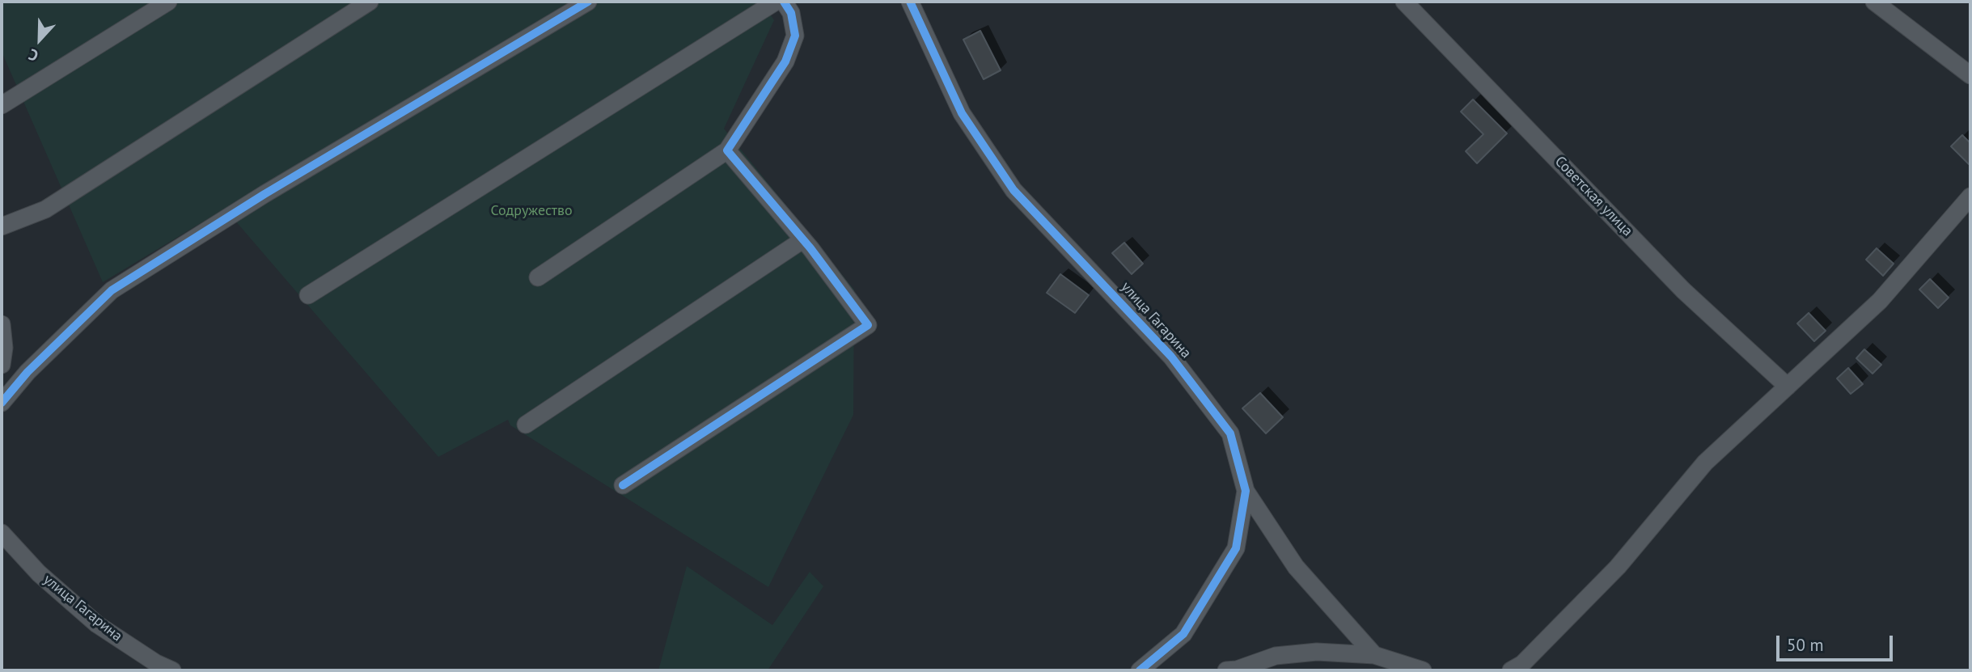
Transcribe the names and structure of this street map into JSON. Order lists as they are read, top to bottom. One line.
{"streets":{"street":["Советская улица","улица Гагарина"]},"parks":["Содружество"],"scale_bar":"50 m","north":"bottom"}
